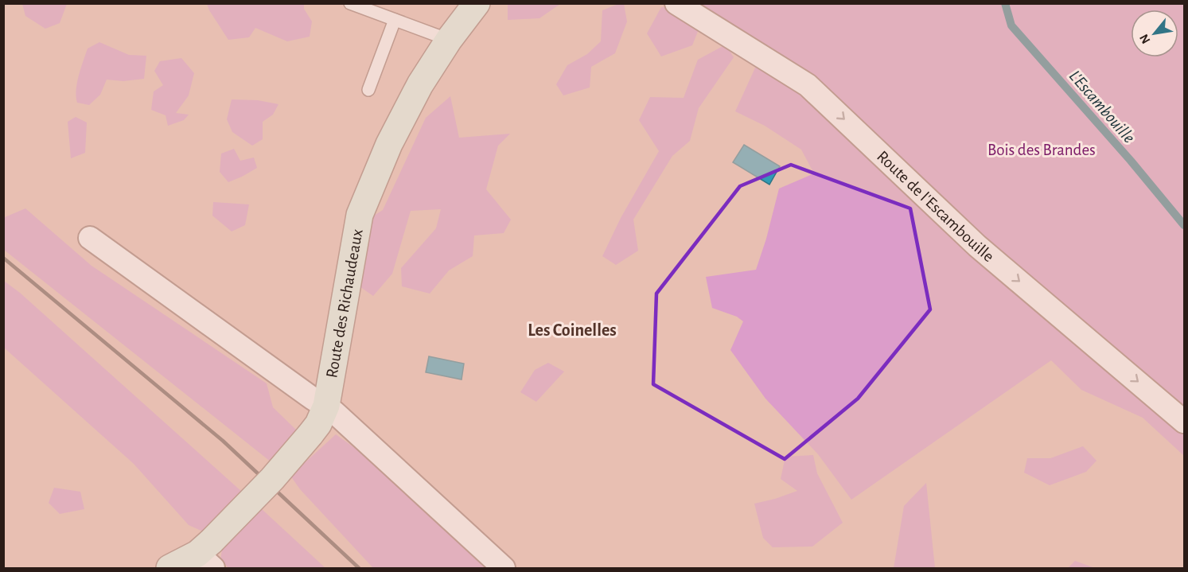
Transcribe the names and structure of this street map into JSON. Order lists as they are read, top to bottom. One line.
{"streets":{"street":["Route de l'Escambouille","Route des Richaudeaux"]},"one_way":["Route de l'Escambouille"],"districts":["Les Coinelles"],"water":["L'Escambouille"],"parks":["Bois des Brandes"],"north":"bottom left"}
